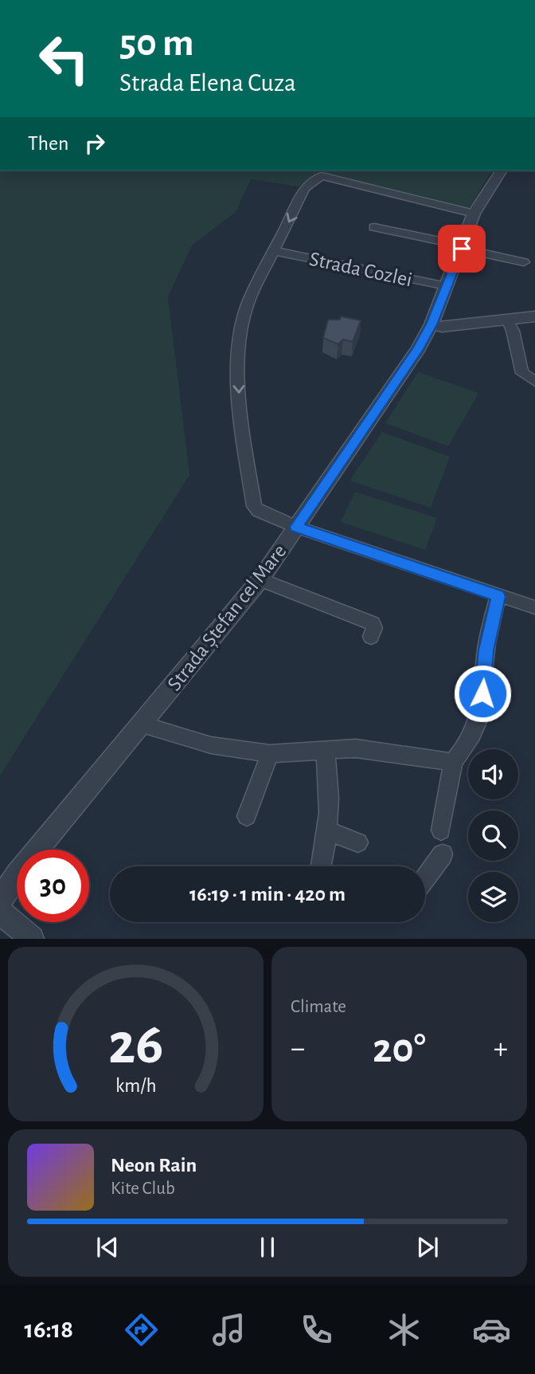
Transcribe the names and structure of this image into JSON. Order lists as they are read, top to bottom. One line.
{"streets":{"street":["Strada Cozlei","Strada Ștefan cel Mare"]},"crossings":[["Strada Cozlei","Strada Ștefan cel Mare"]],"page":{"turn":["50 m","Strada Elena Cuza"],"then":"Then","limit":"30","trip":"16:19 · 1 min · 420 m","tile":"Climate","heat":["−","20°","+"],"song":["Neon Rain","Kite Club"],"tabs":"16:18","gauge":["26","km/h"]}}
